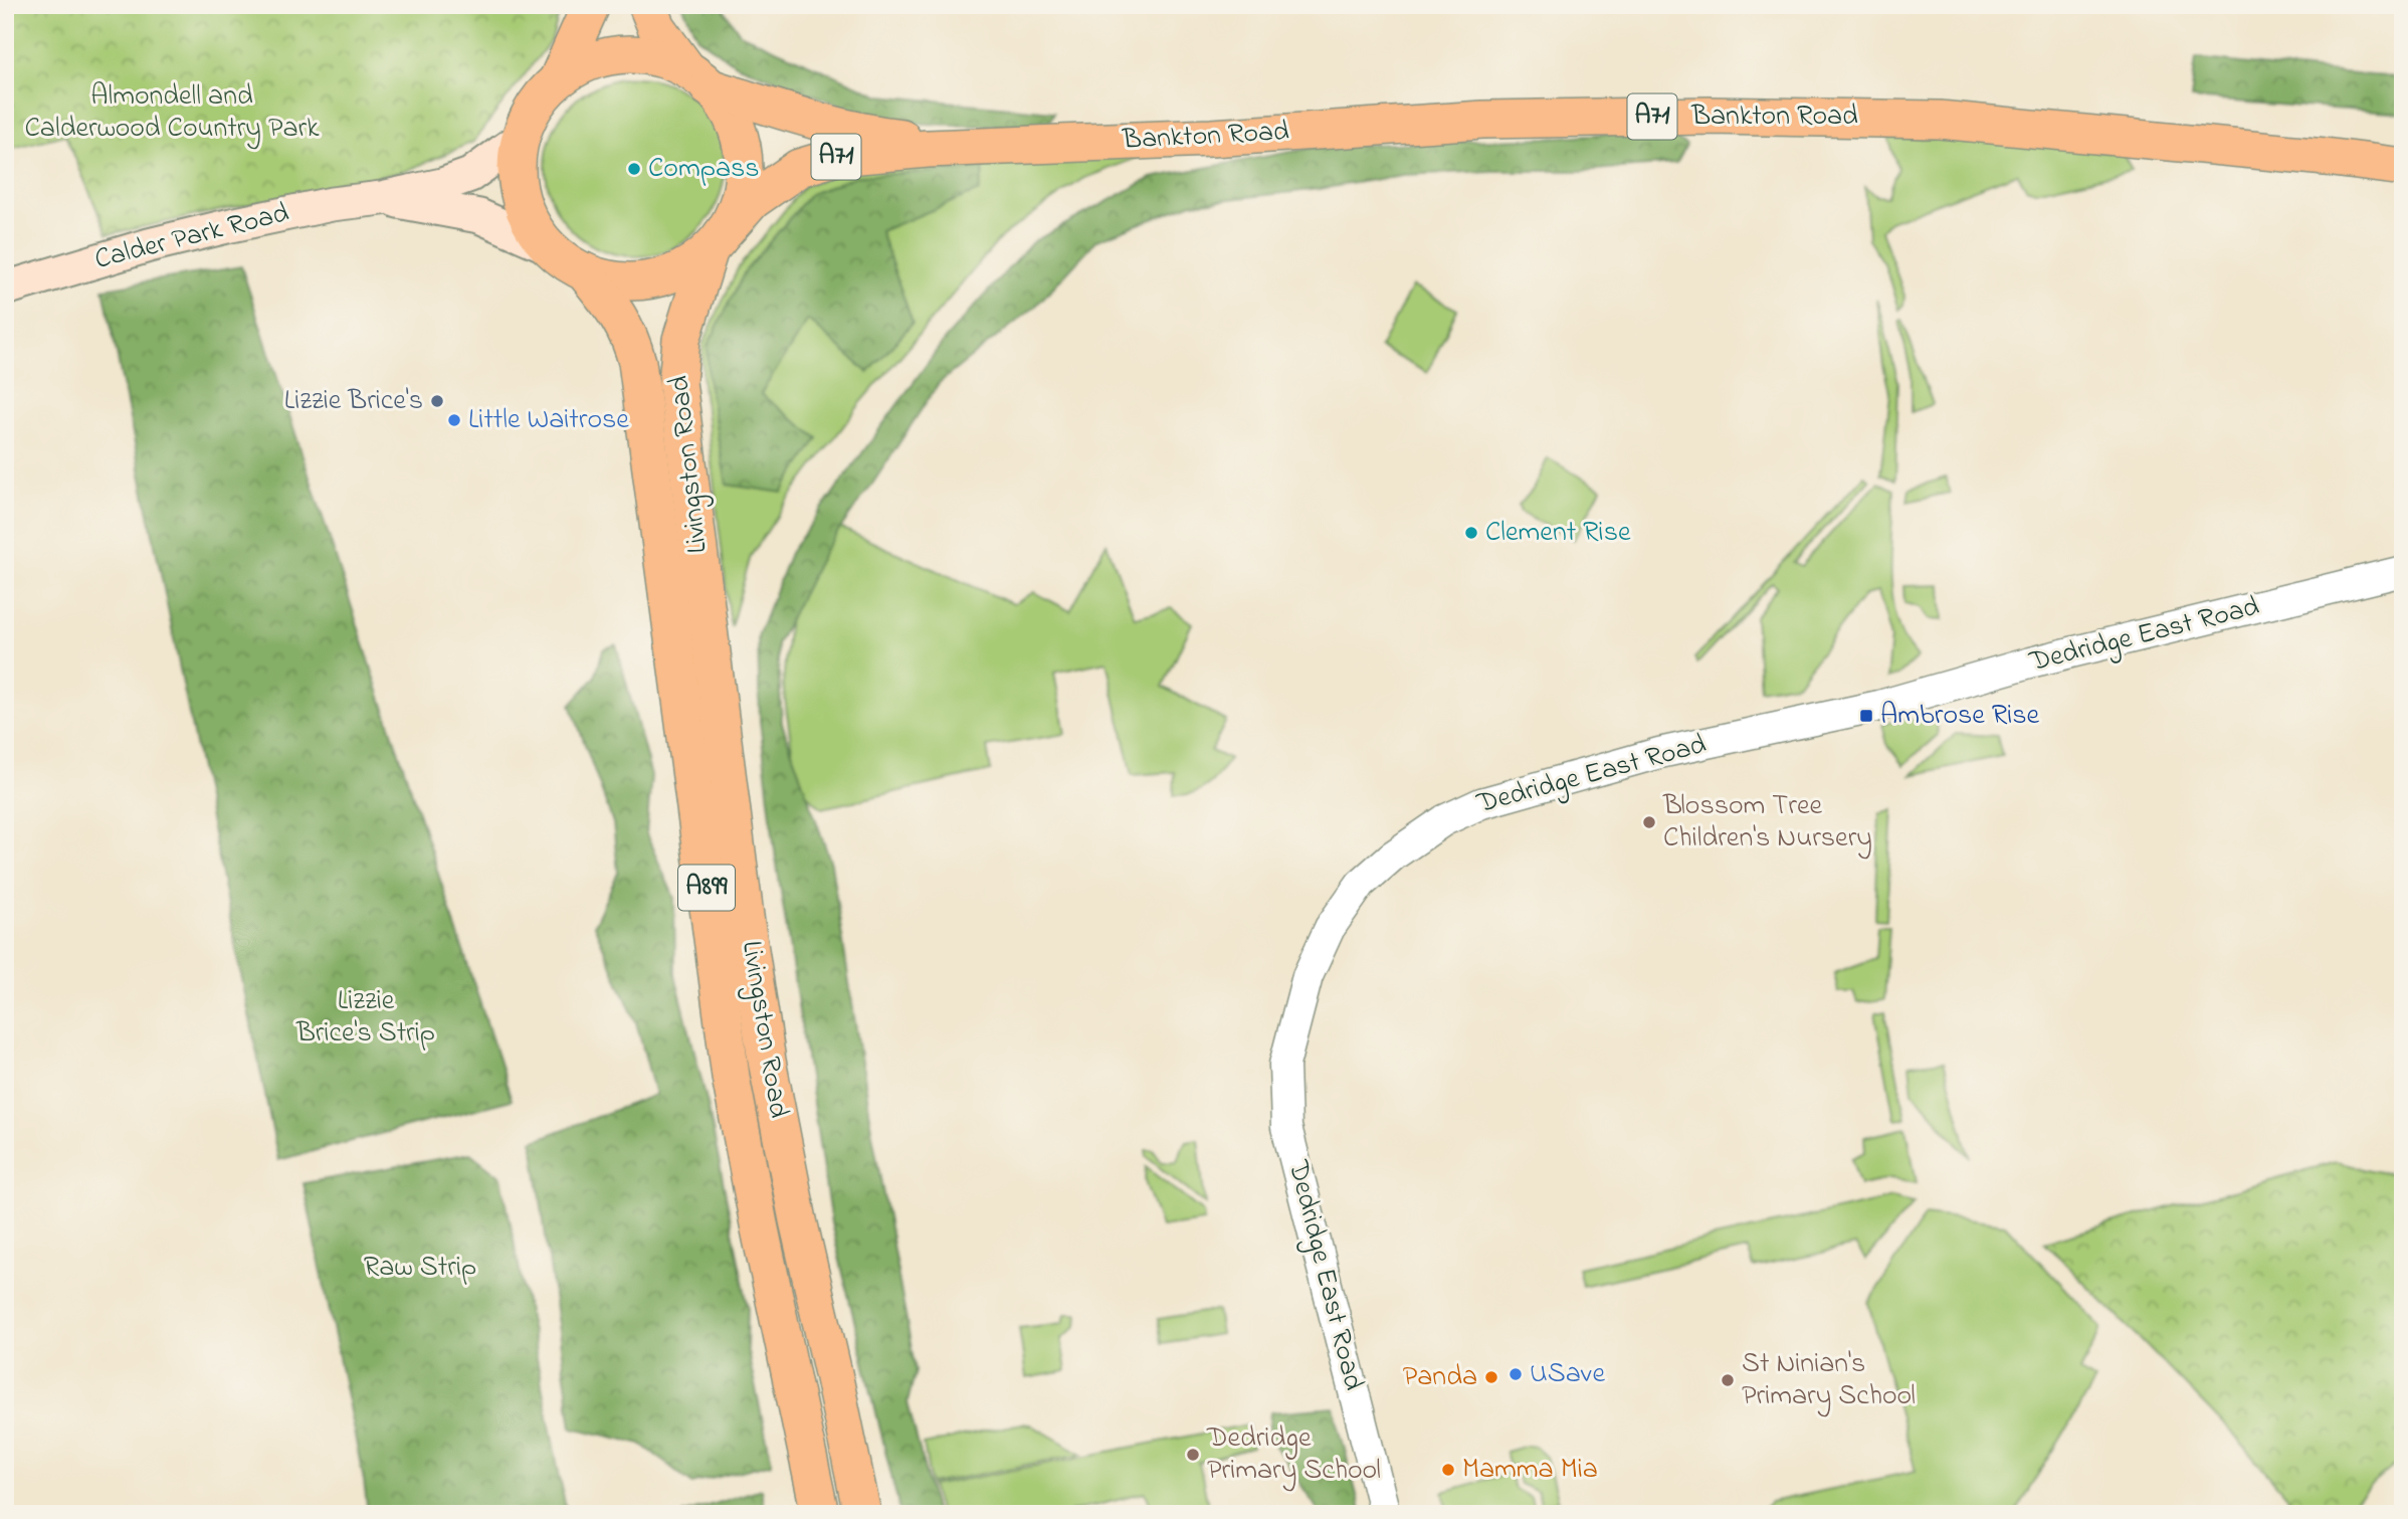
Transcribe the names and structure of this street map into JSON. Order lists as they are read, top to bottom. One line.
{"streets":{"main road":["A71","Bankton Road","Calder Park Road","Livingston Road","A899"],"street":["Dedridge East Road"]},"crossings":[["A71","Bankton Road"],["A71","Livingston Road"],["Bankton Road","Livingston Road"]],"parks":["Almondell and Calderwood Country Park","Lizzie Brice's Strip","Raw Strip"],"places":{"other":["Compass","Lizzie Brice's","Little Waitrose","Clement Rise","Blossom Tree Children's Nursery","USave","Panda","St Ninian's Primary School","Dedridge Primary School","Mamma Mia"],"transit":["Ambrose Rise"]}}
